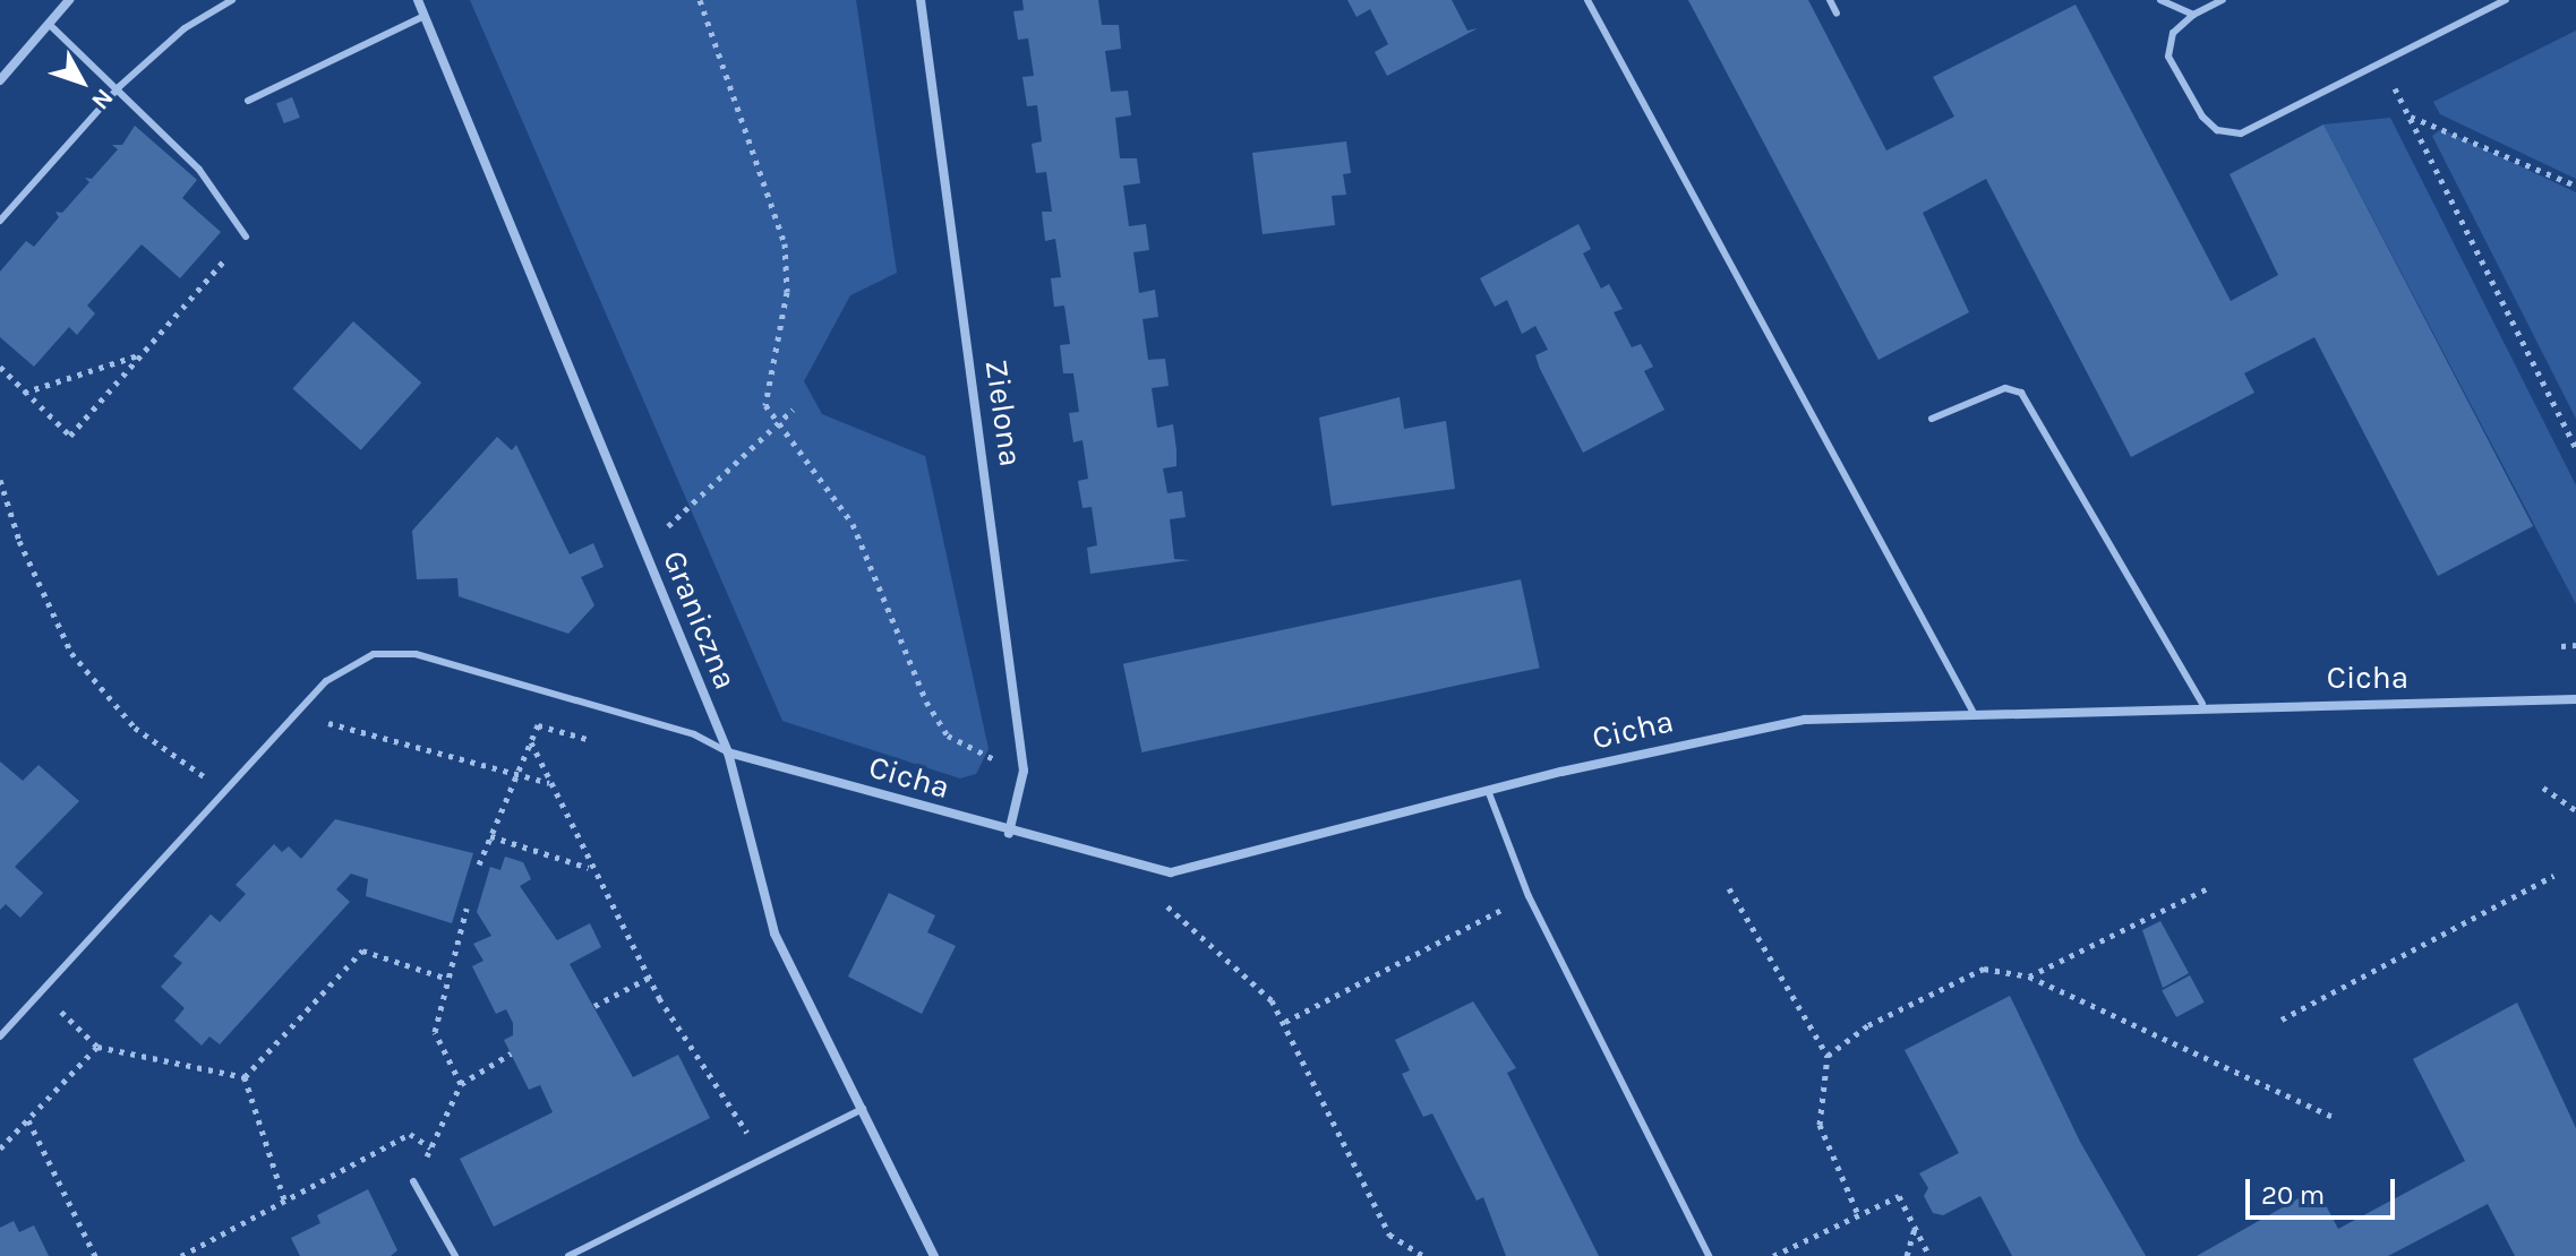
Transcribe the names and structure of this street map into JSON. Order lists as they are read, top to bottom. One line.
{"streets":{"street":["Zielona","Graniczna","Cicha"]},"crossings":[["Zielona","Cicha"],["Graniczna","Cicha"]],"scale_bar":"20 m","north":"bottom right"}
